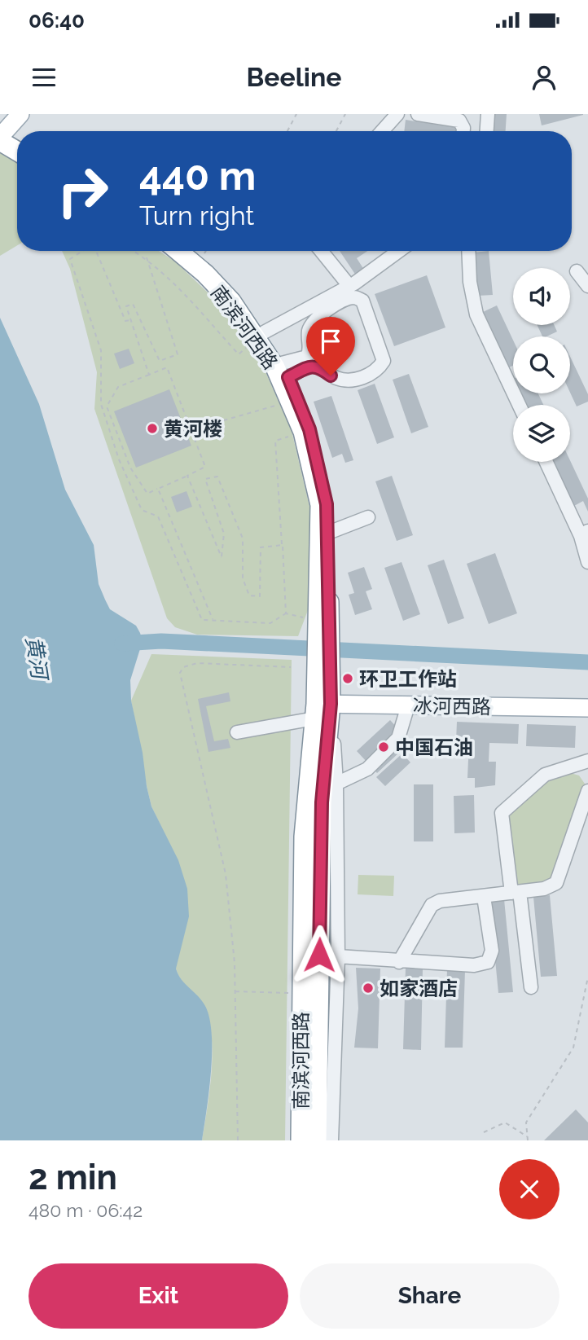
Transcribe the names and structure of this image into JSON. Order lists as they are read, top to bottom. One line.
{"streets":{"highway":["南滨河西路"],"main road":["冰河西路"]},"crossings":[["南滨河西路","冰河西路"]],"water":["黄河"],"places":["黄河楼","环卫工作站","中国石油","如家酒店"],"page":{"status":"06:40","header":"Beeline","turn":["440 m","Turn right"],"heading":["2 min","480 m · 06:42"],"buttons":["Exit","Share"]}}
